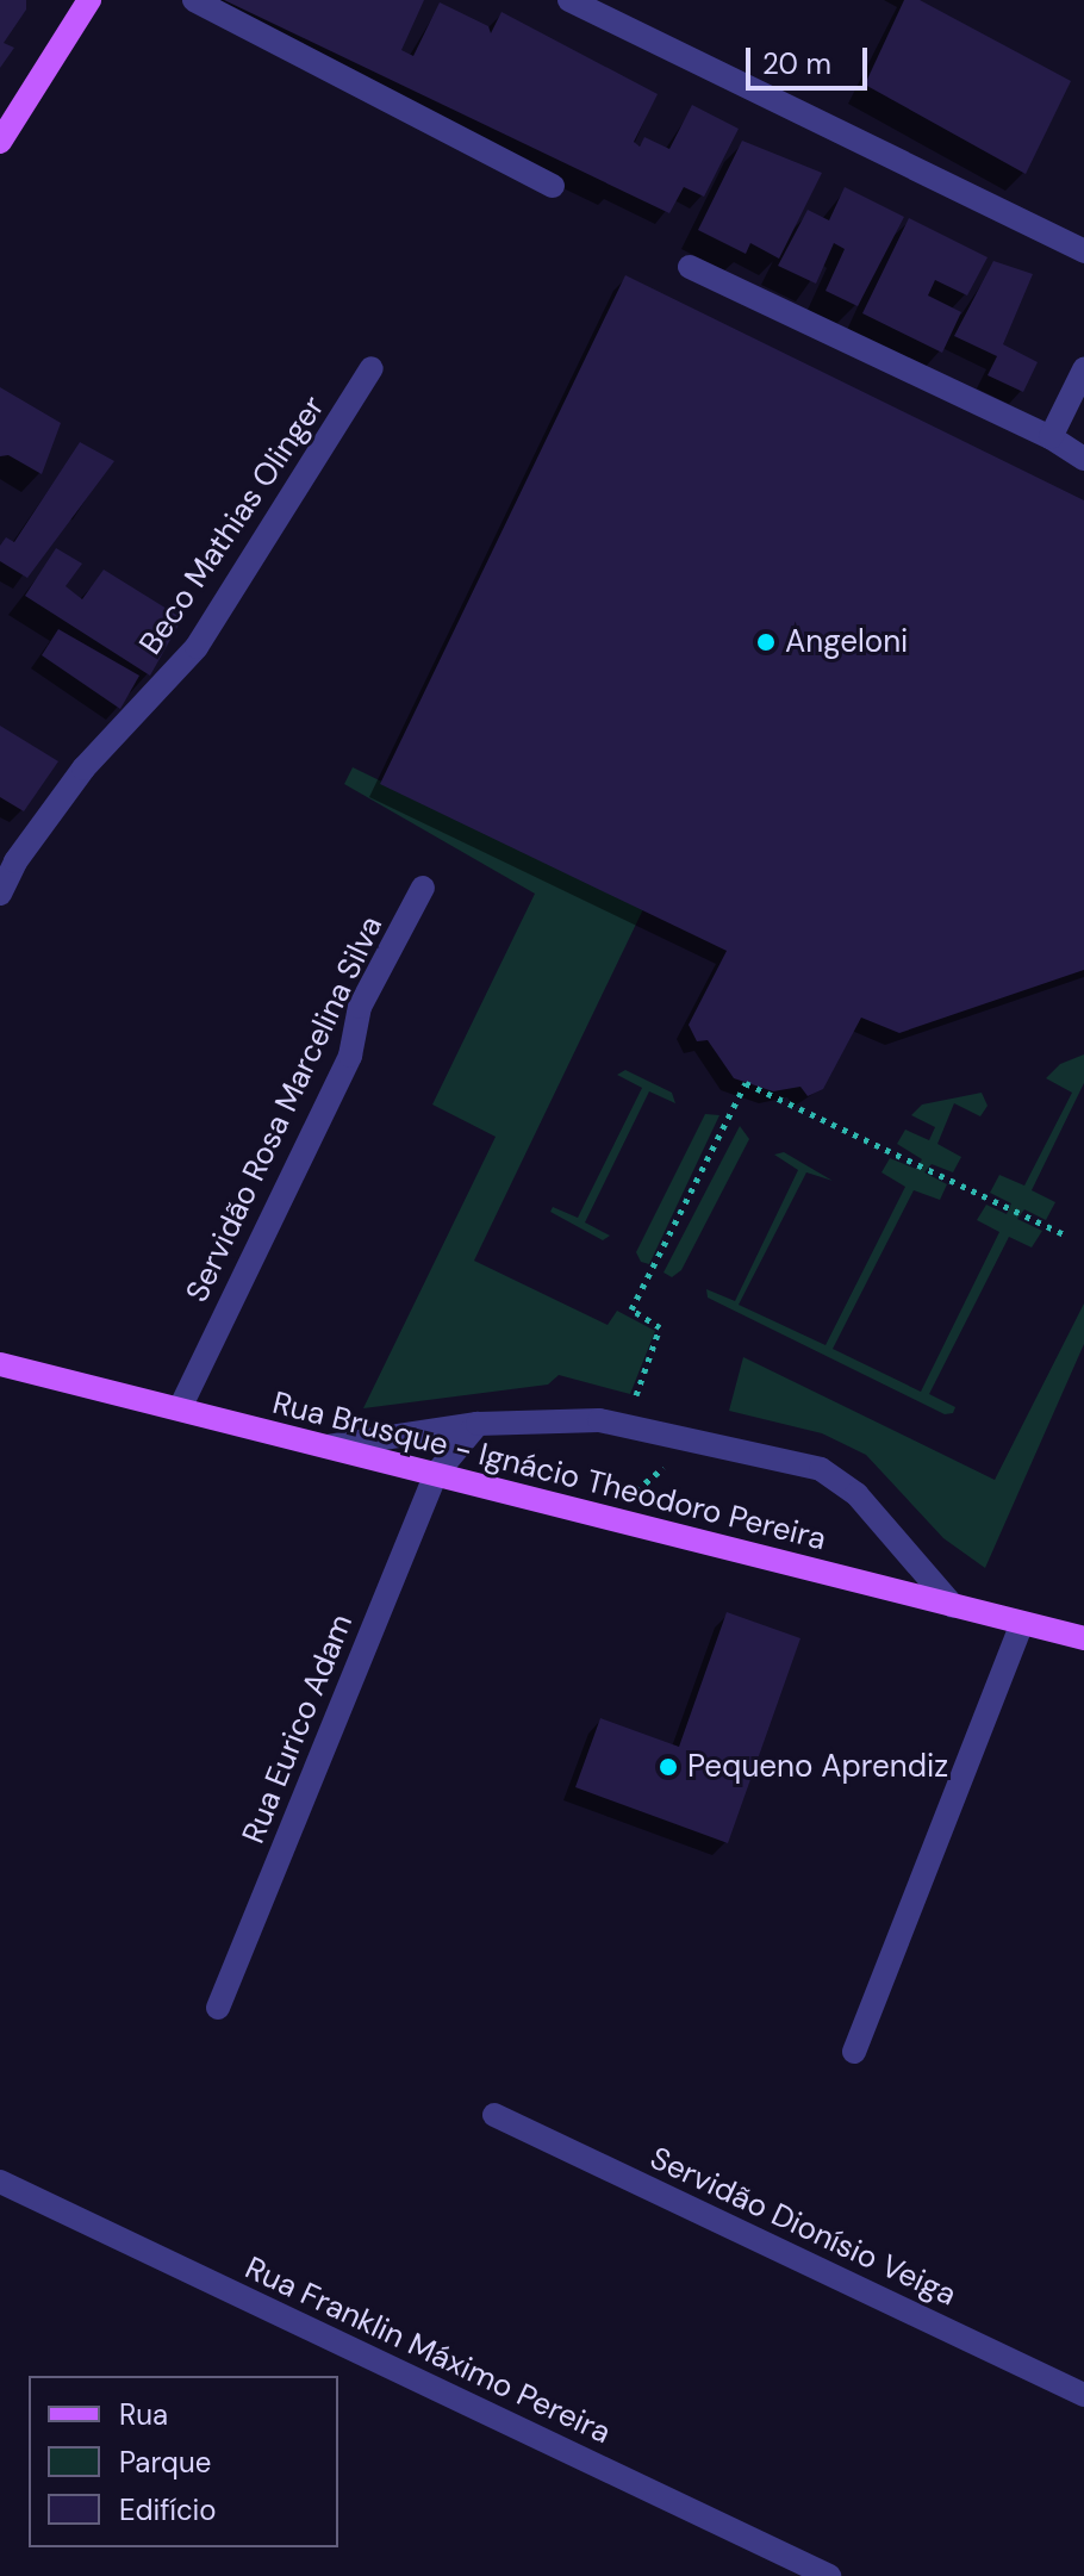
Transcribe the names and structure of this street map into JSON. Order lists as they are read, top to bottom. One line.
{"streets":{"main road":["Rua Brusque - Ignácio Theodoro Pereira"],"street":["Beco Mathias Olinger","Servidão Rosa Marcelina Silva","Rua Eurico Adam","Servidão Dionísio Veiga","Rua Franklin Máximo Pereira"]},"crossings":[["Servidão Rosa Marcelina Silva","Rua Brusque - Ignácio Theodoro Pereira"],["Rua Brusque - Ignácio Theodoro Pereira","Rua Eurico Adam"]],"places":["Angeloni","Pequeno Aprendiz"],"legend":["Rua","Parque","Edifício"],"scale_bar":"20 m"}
